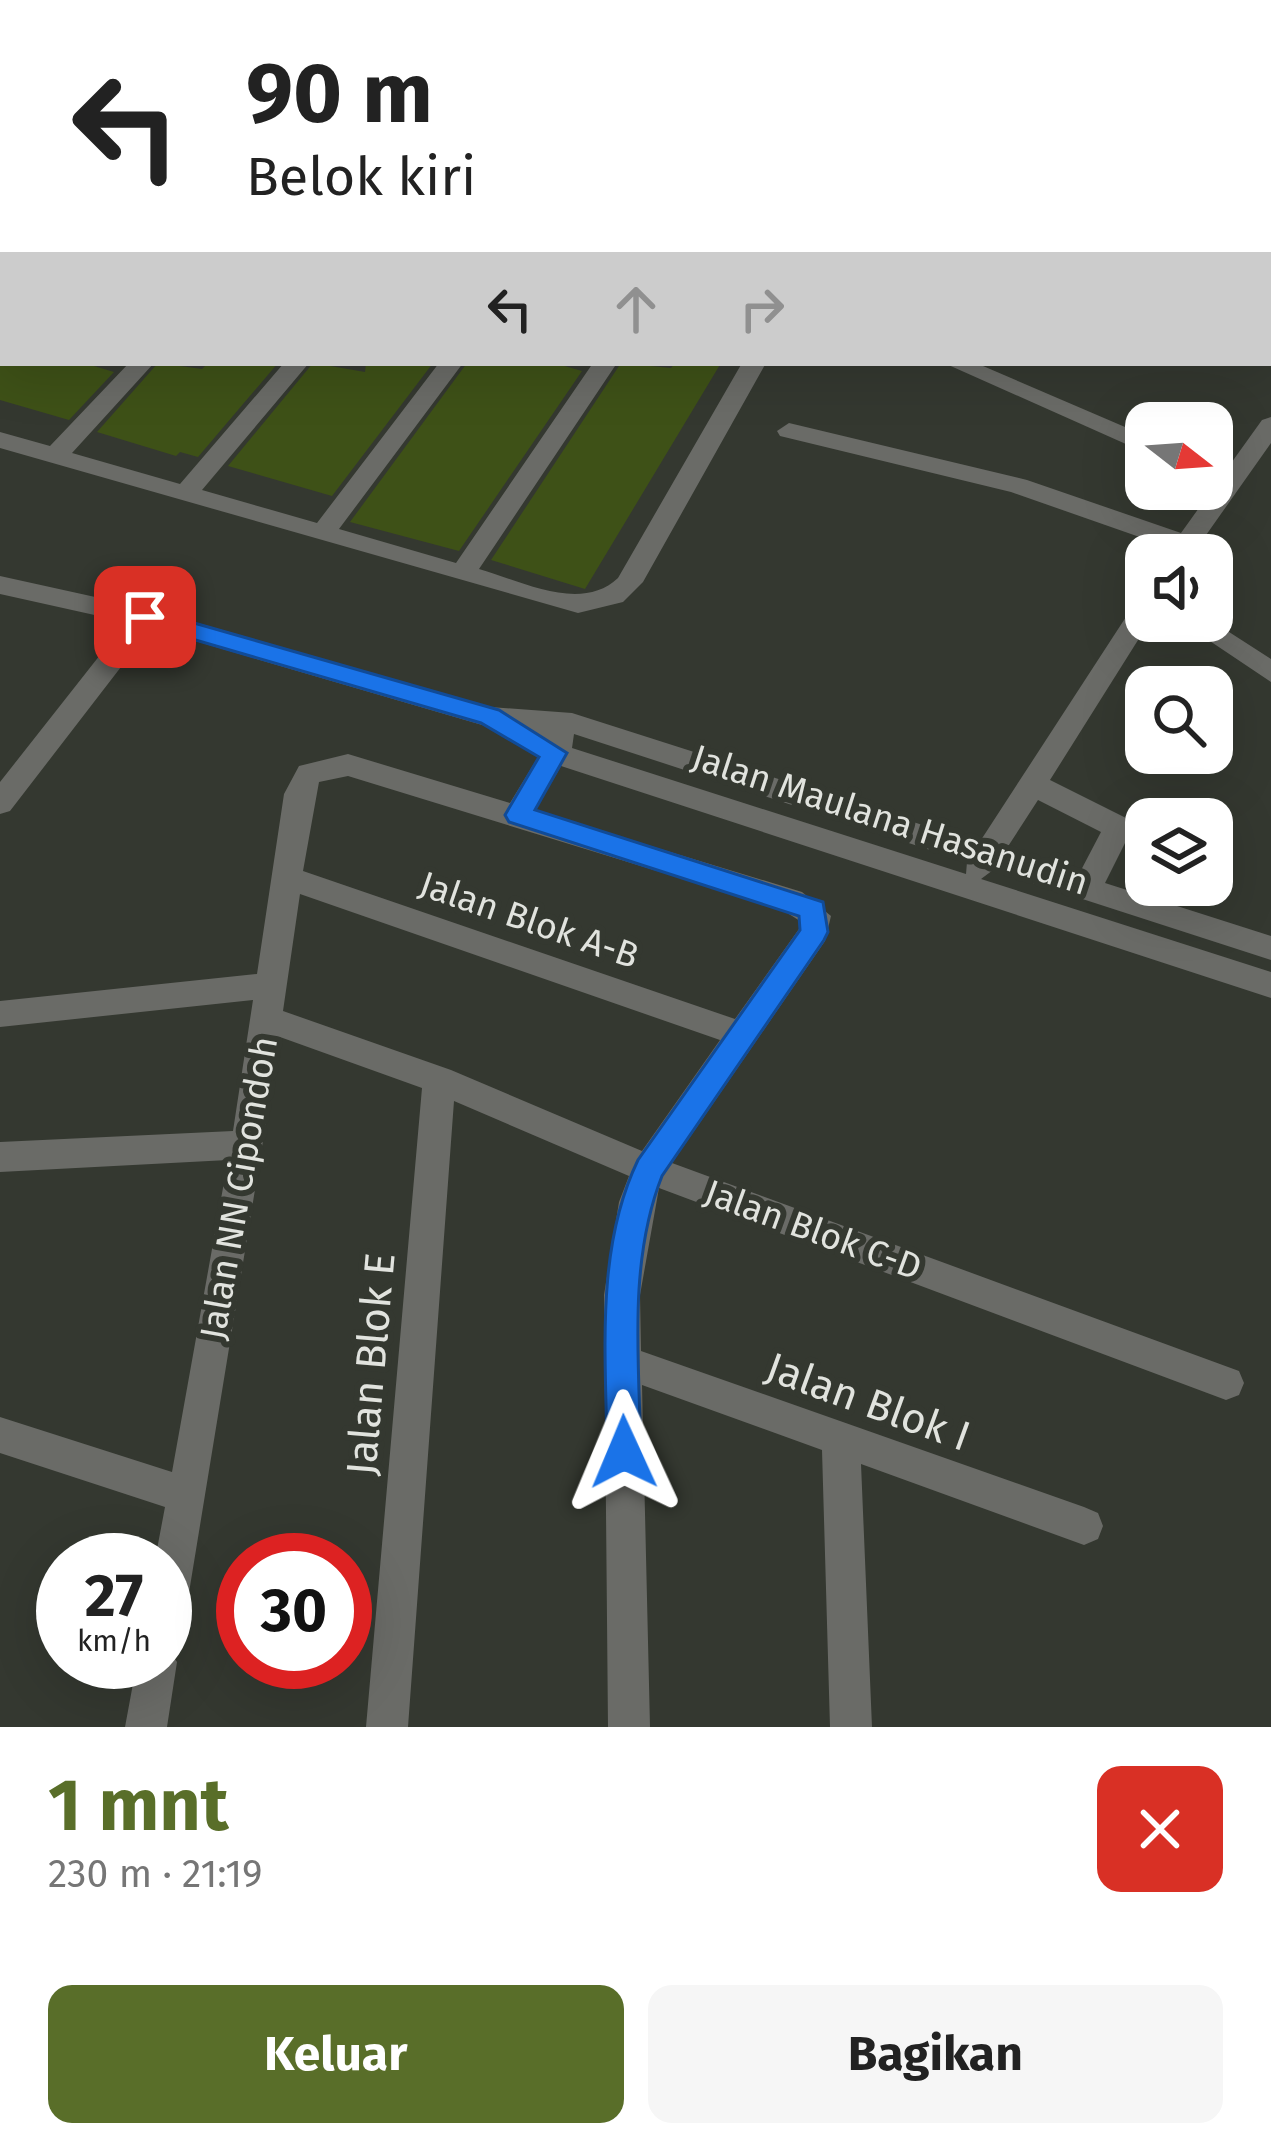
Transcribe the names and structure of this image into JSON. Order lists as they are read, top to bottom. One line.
{"streets":{"street":["Jalan Maulana Hasanudin","Jalan Blok A-B","Jalan NN Cipondoh","Jalan Blok C-D","Jalan Blok E","Jalan Blok I"]},"crossings":[["Jalan Blok A-B","Jalan NN Cipondoh"],["Jalan NN Cipondoh","Jalan Blok C-D"],["Jalan Blok C-D","Jalan Blok E"]],"north":"right","page":{"turn":["90 m","Belok kiri"],"speed":"27 km/h","limit":"30","heading":["1 mnt","230 m · 21:19"],"buttons":["Keluar","Bagikan"]}}
